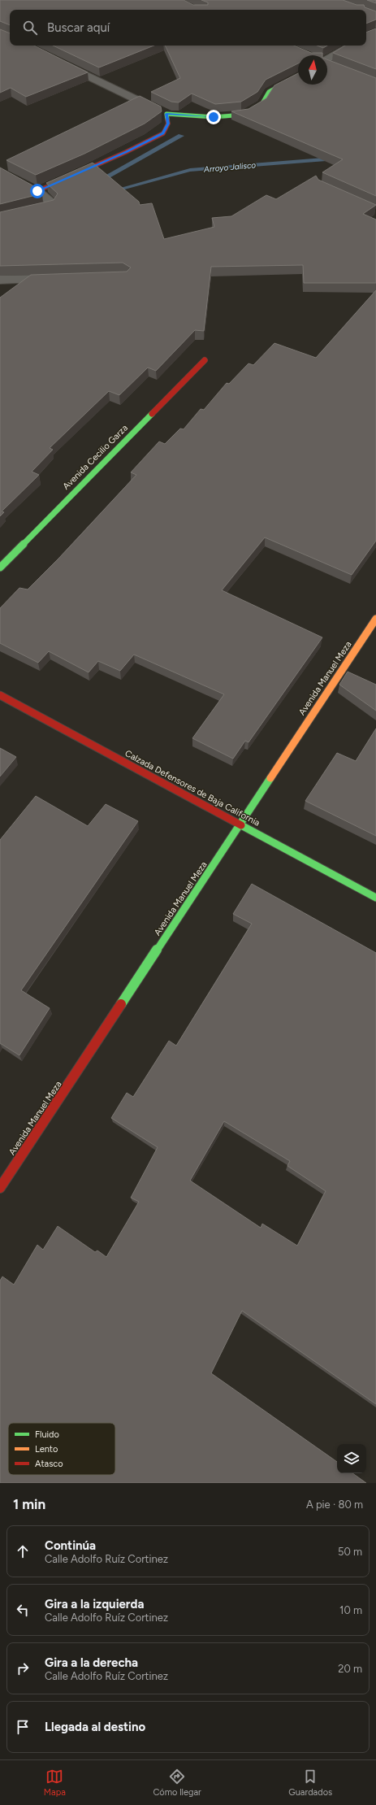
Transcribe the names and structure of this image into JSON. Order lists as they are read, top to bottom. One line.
{"streets":{"street":["Avenida Cecilio Garza","Avenida Manuel Meza","Calzada Defensores de Baja California"]},"crossings":[["Avenida Manuel Meza","Calzada Defensores de Baja California"]],"water":["Arroyo Jalisco"],"legend":["Fluido","Lento","Atasco"],"north":"top","page":{"search":"Buscar aquí","heading":["1 min","A pie · 80 m"],"list":[["Continúa","Calle Adolfo Ruíz Cortinez","50 m"],["Gira a la izquierda","Calle Adolfo Ruíz Cortinez","10 m"],["Gira a la derecha","Calle Adolfo Ruíz Cortinez","20 m"],"Llegada al destino"],"nav":["Mapa","Cómo llegar","Guardados"]}}
